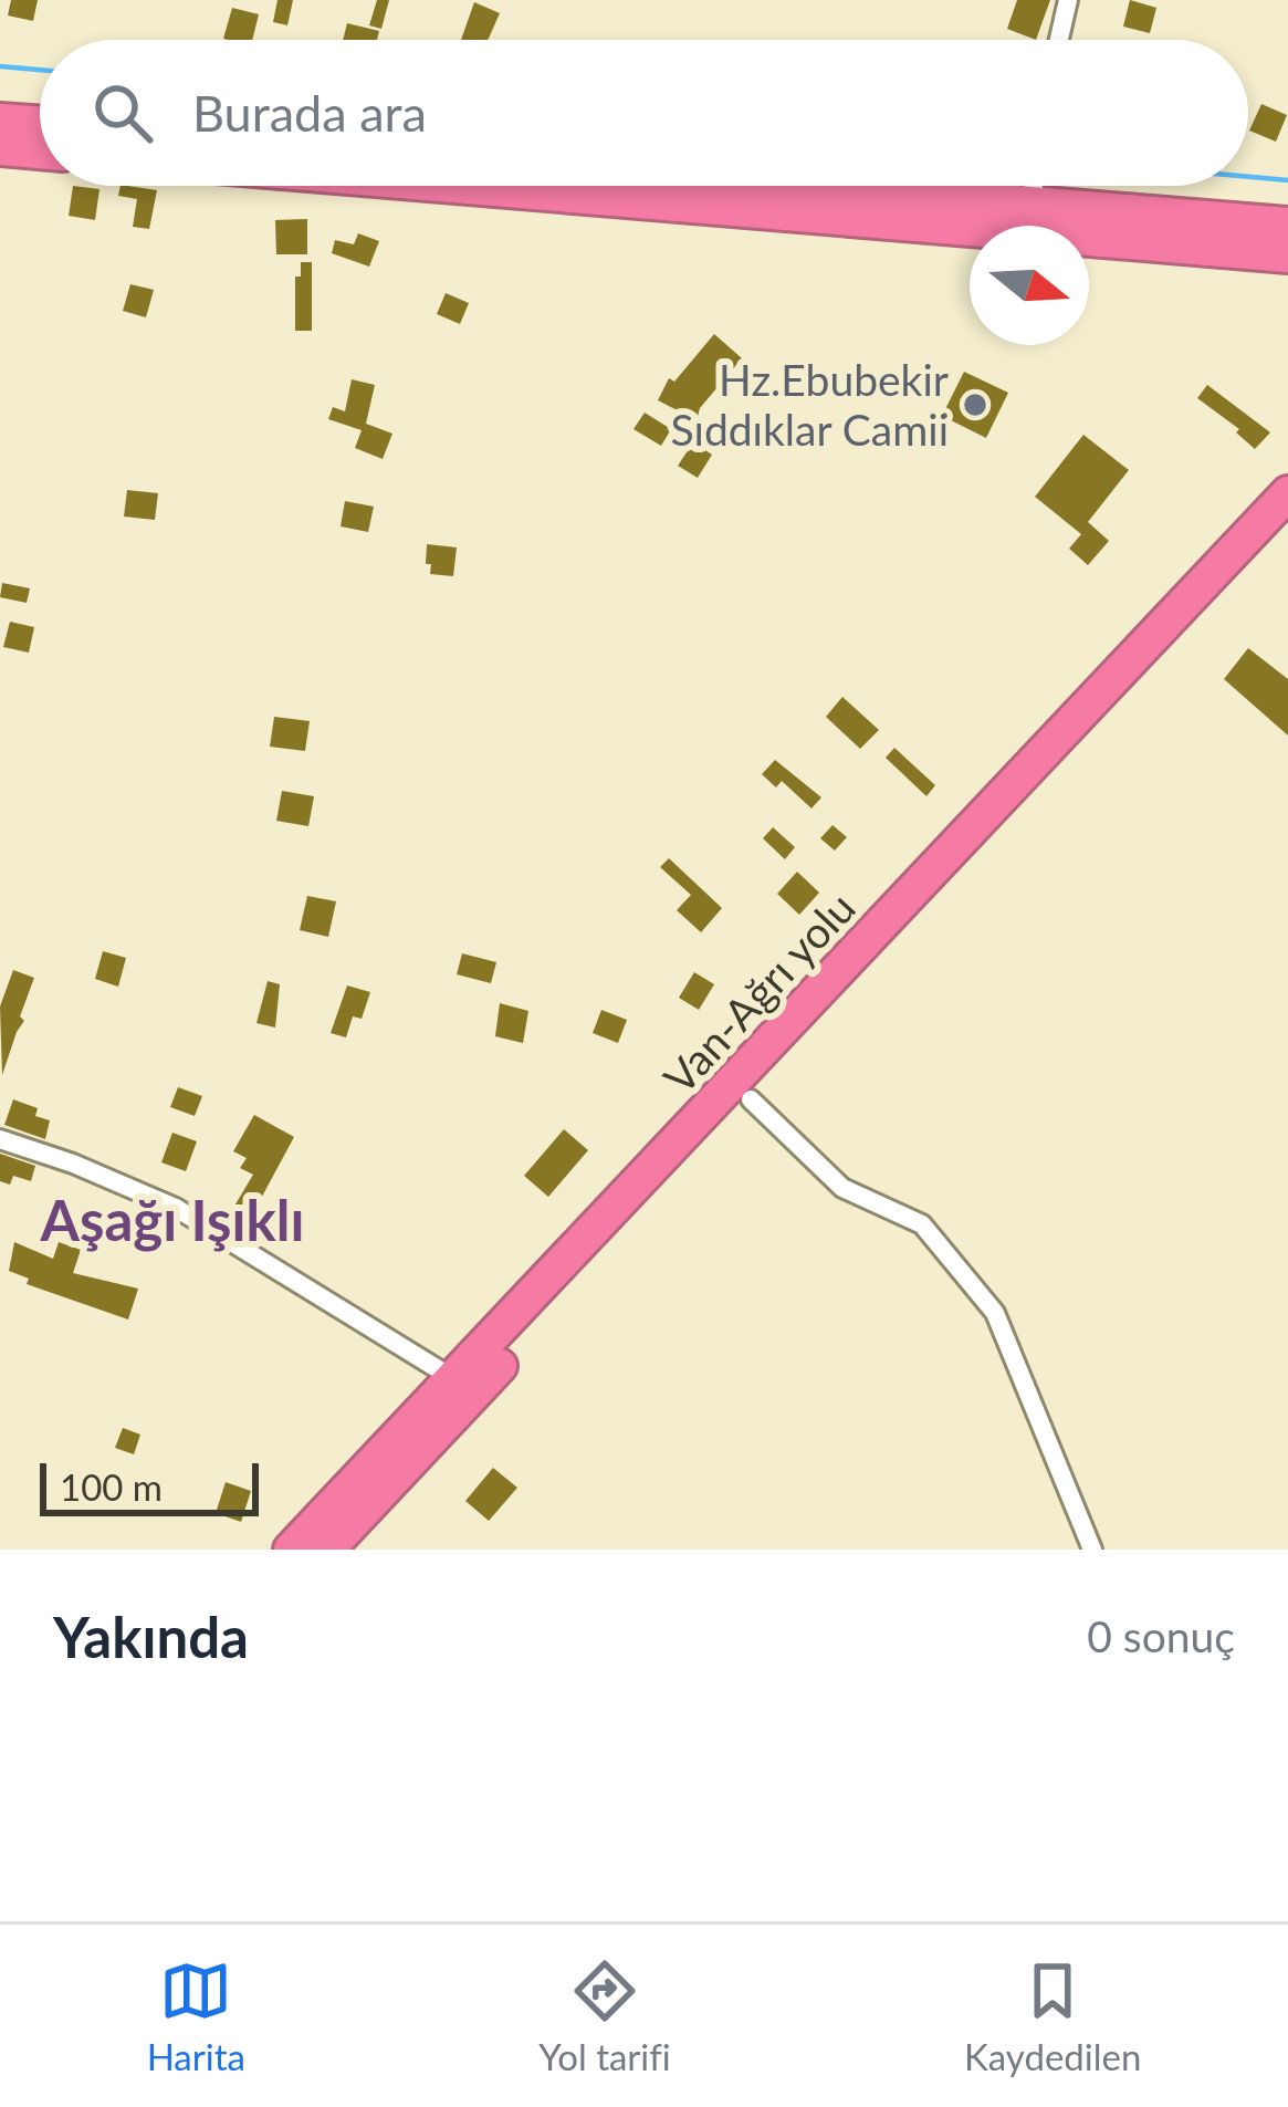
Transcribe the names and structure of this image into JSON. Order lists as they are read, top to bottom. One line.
{"streets":{"highway":["Van-Ağrı yolu"]},"districts":["Aşağı Işıklı"],"places":["Hz.Ebubekir Sıddıklar Camii"],"scale_bar":"100 m","north":"right","page":{"search":"Burada ara","scale":"100 m","heading":["Yakında","0 sonuç"],"nav":["Harita","Yol tarifi","Kaydedilen"]}}
